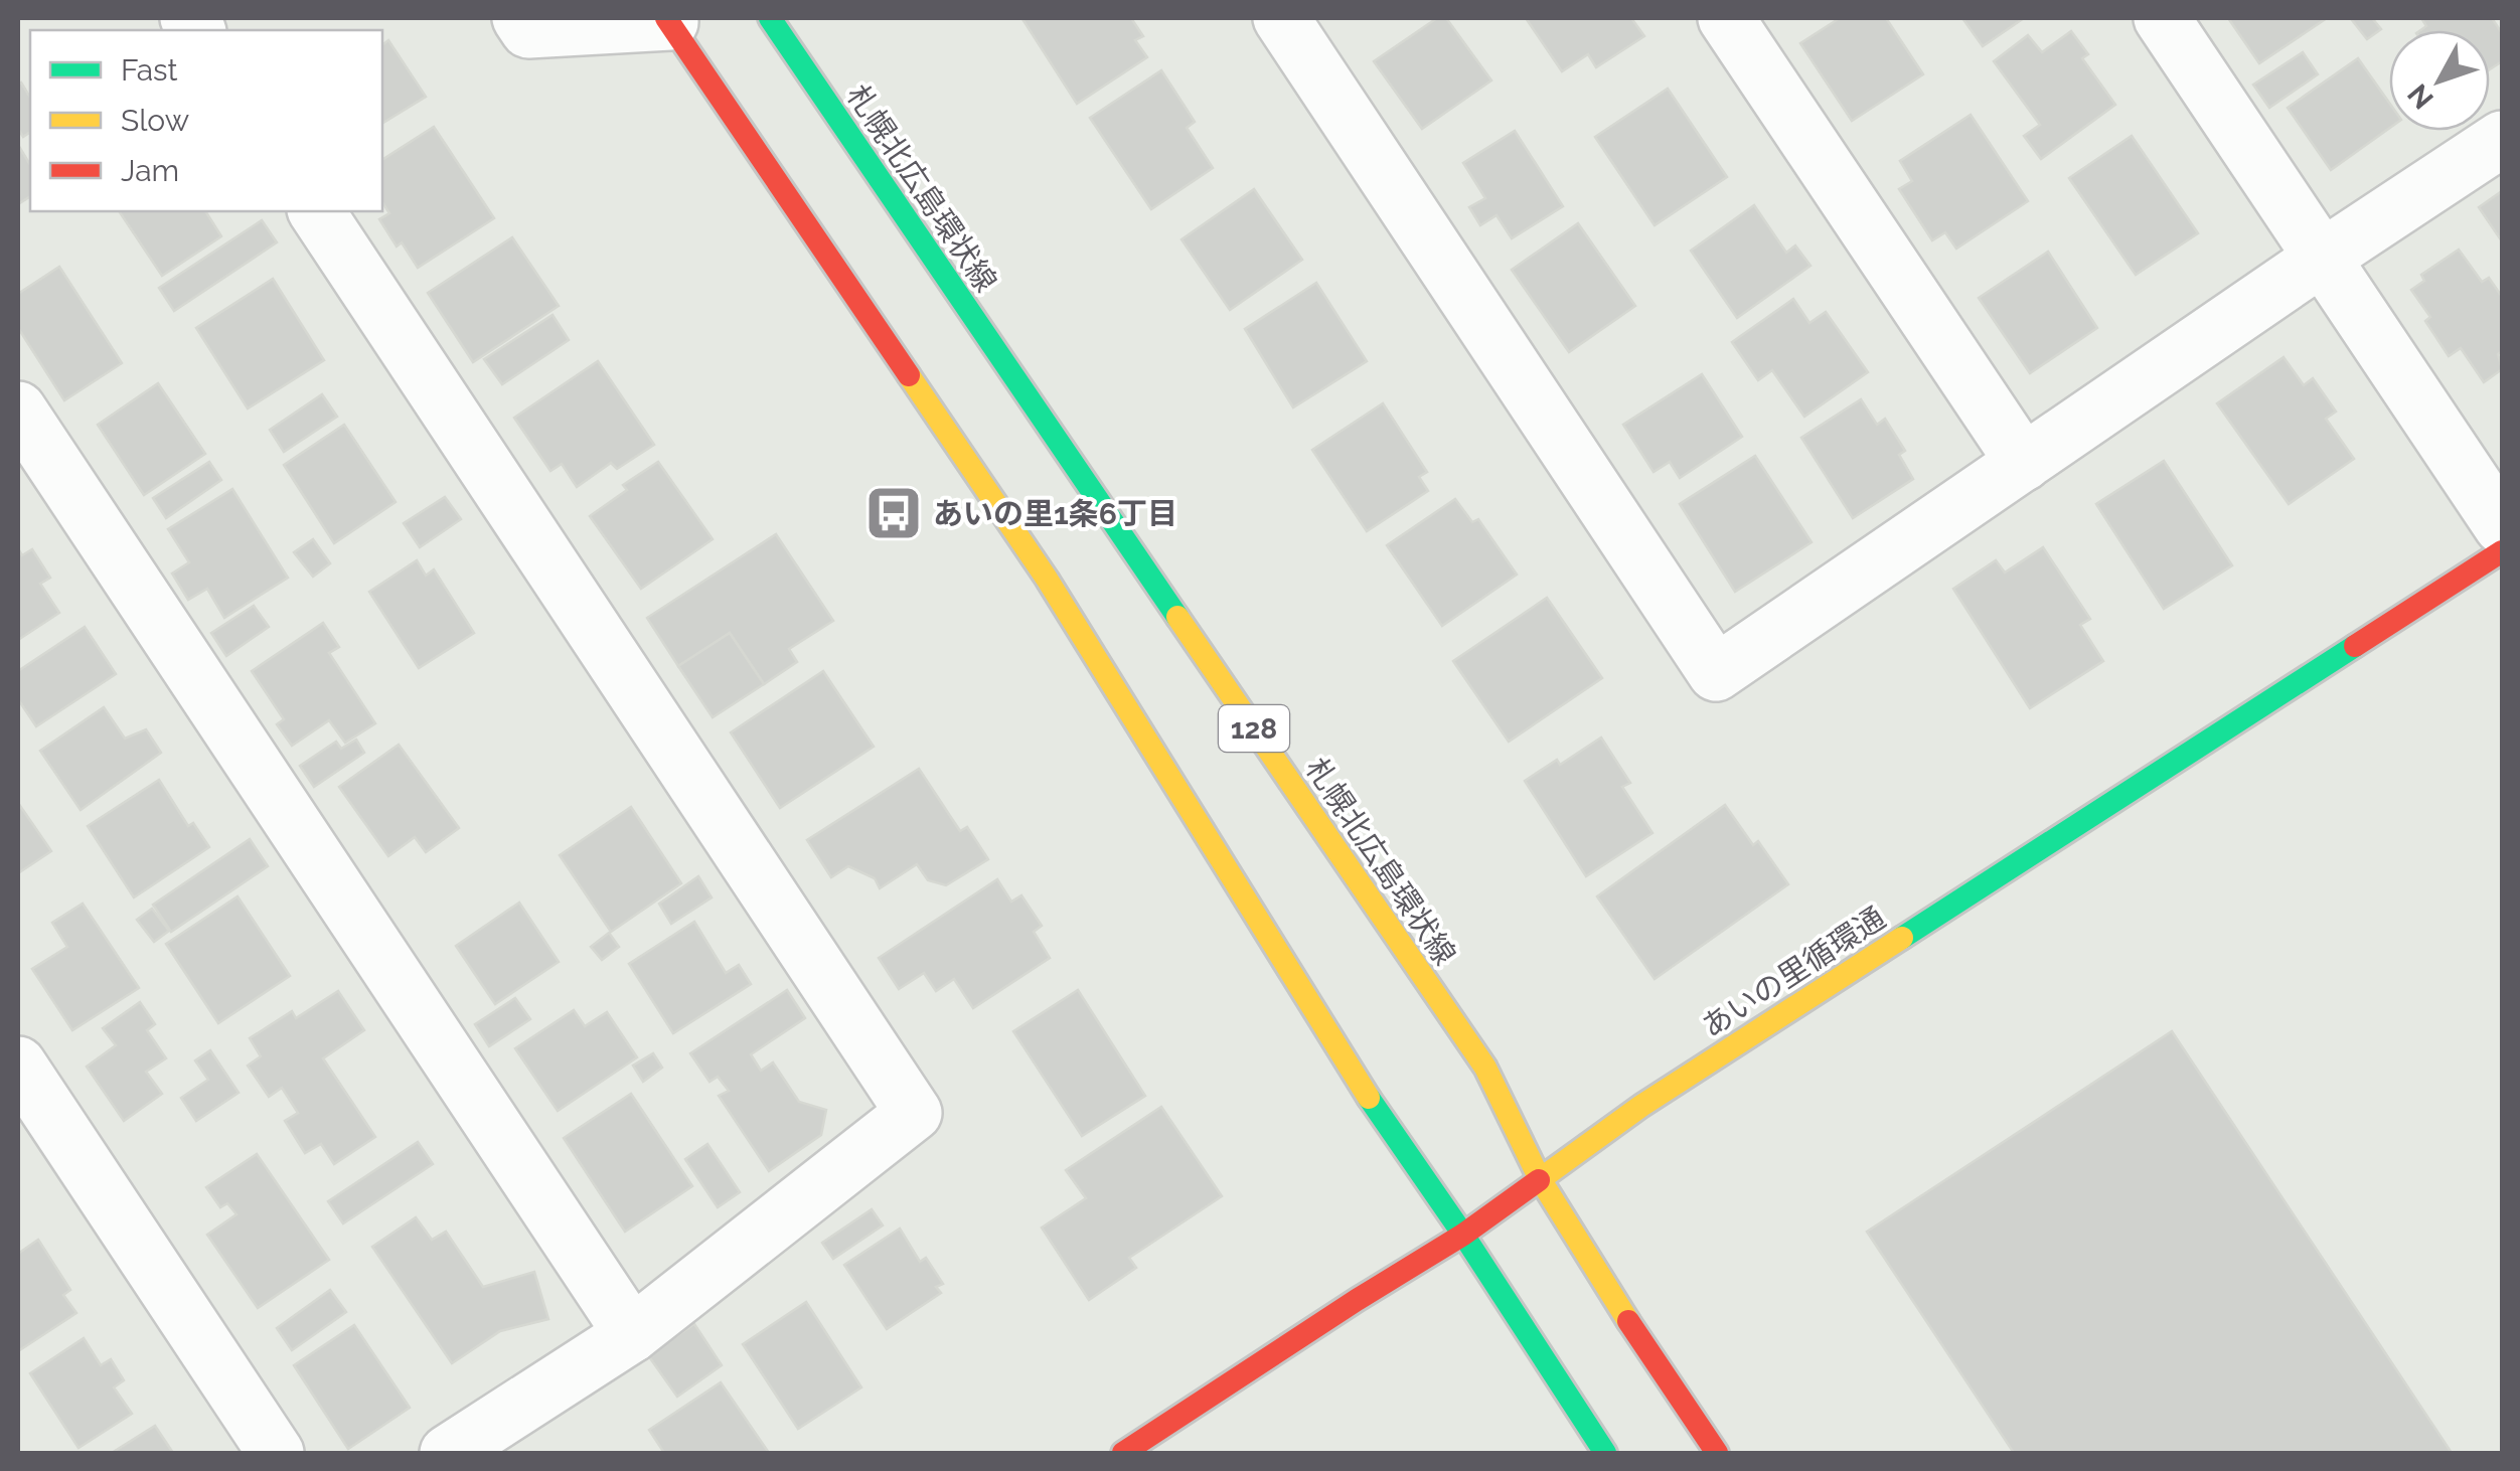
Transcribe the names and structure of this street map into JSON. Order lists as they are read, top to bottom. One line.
{"streets":{"main road":["札幌北広島環状線","128","あいの里循環通"]},"crossings":[["札幌北広島環状線","あいの里循環通"]],"places":{"bus stop":["あいの里1条6丁目"]},"legend":["Fast","Slow","Jam"],"north":"bottom left"}
